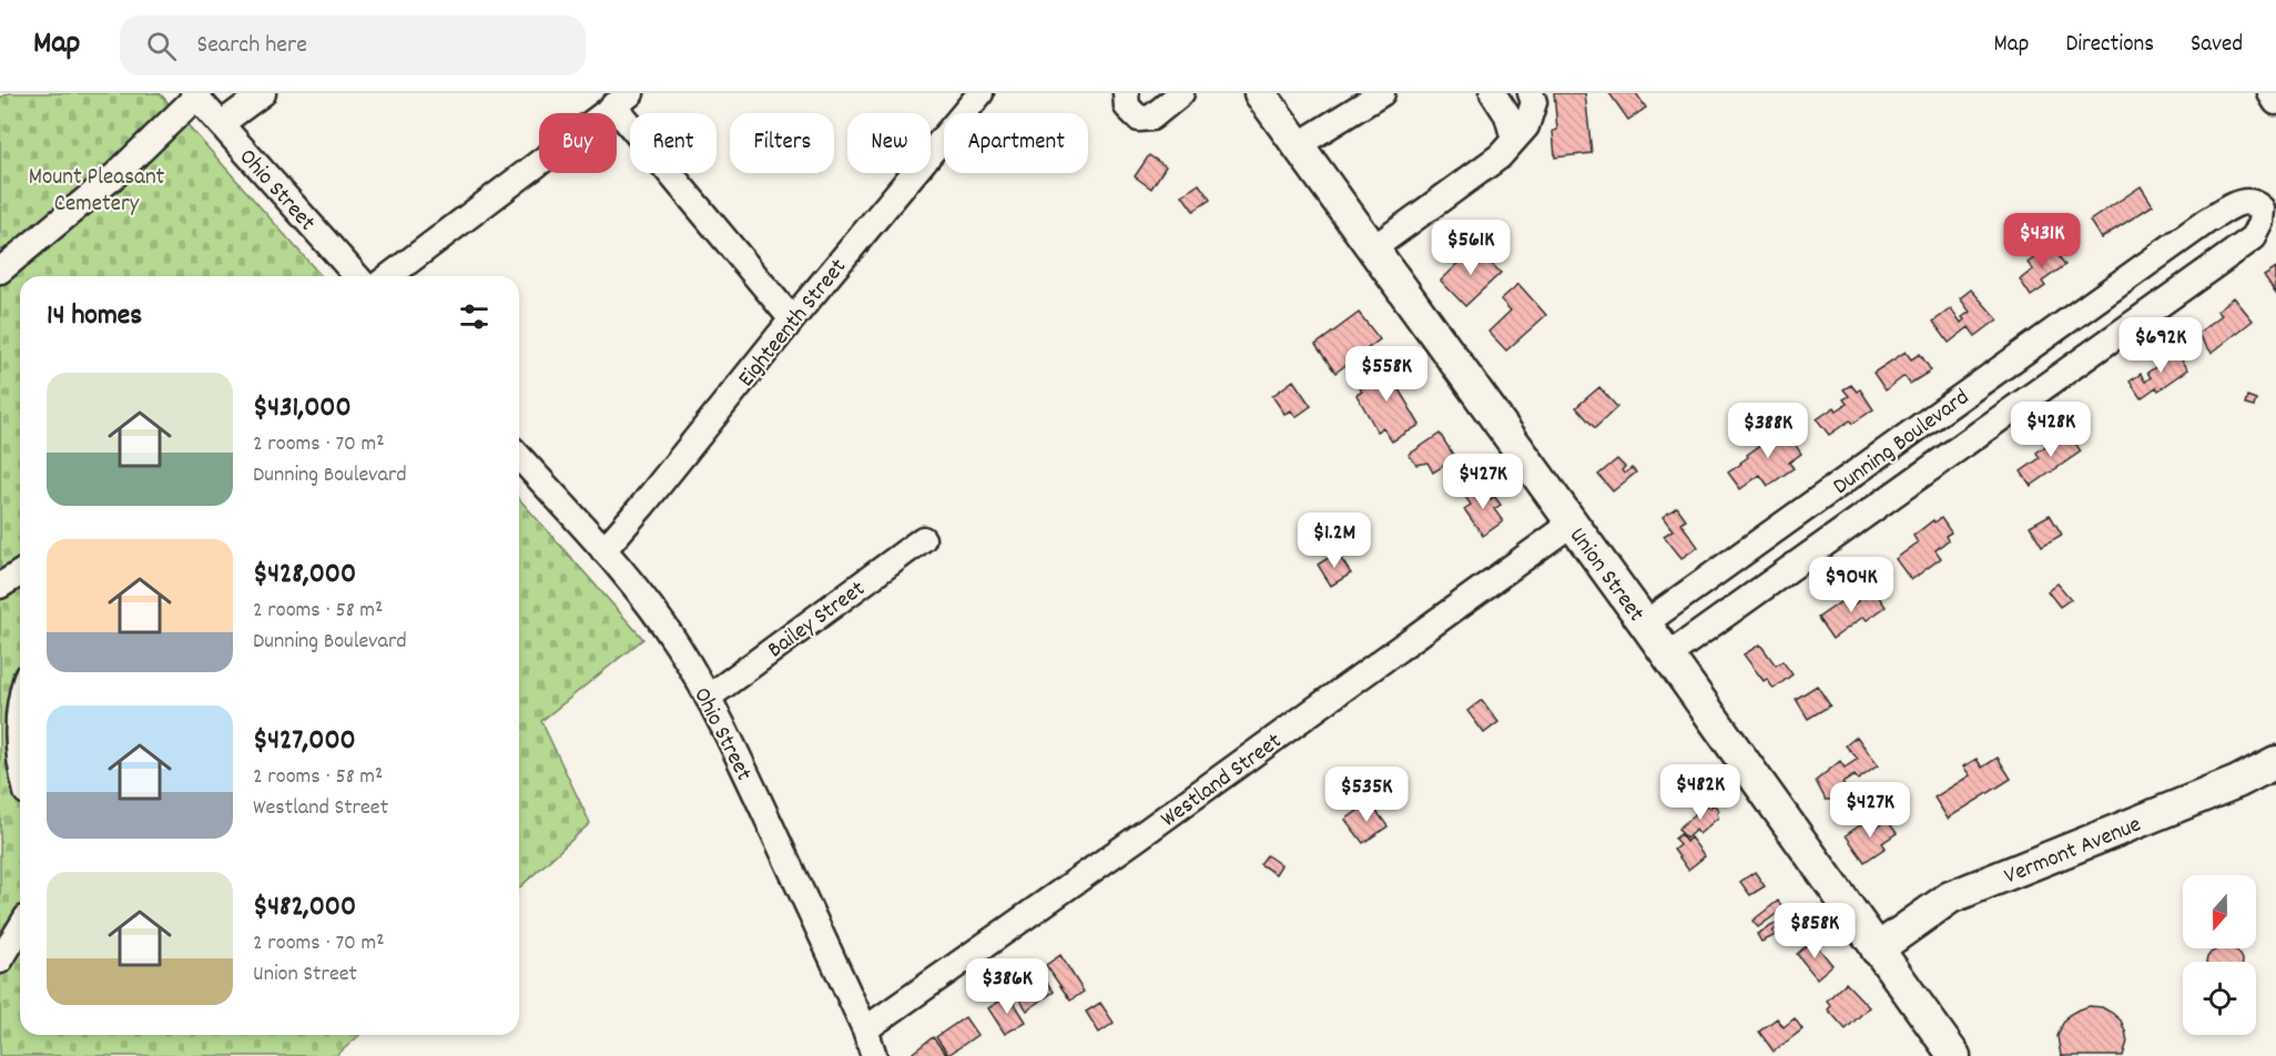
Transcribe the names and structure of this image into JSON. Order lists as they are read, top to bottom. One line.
{"streets":{"main road":["Union Street","Vermont Avenue"],"street":["Ohio Street","Eighteenth Street","Dunning Boulevard","Bailey Street","Westland Street"]},"crossings":[["Ohio Street","Eighteenth Street"],["Ohio Street","Bailey Street"],["Ohio Street","Westland Street"],["Dunning Boulevard","Union Street"],["Union Street","Westland Street"],["Union Street","Vermont Avenue"]],"parks":["Mount Pleasant Cemetery"],"north":"bottom","page":{"header":"Map","search":"Search here","nav":["Map","Directions","Saved"],"chip":["Buy","Rent","Filters","New","Apartment"],"price":["$431K","$561K","$692K","$558K","$428K","$388K","$427K","$1.2M","$904K","$482K","$535K","$427K","$858K","$386K"],"heading":"14 homes","list":[{"name":"$431,000","note":"2 rooms · 70 m² · Dunning Boulevard"},{"name":"$428,000","note":"2 rooms · 58 m² · Dunning Boulevard"},{"name":"$427,000","note":"2 rooms · 58 m² · Westland Street"},{"name":"$482,000","note":"2 rooms · 70 m² · Union Street"}]}}
